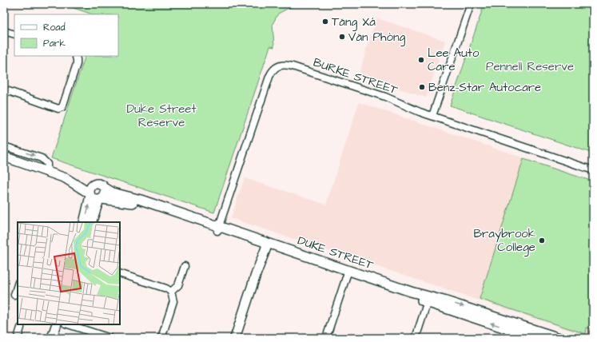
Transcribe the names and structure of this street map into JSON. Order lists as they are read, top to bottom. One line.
{"streets":{"street":["BURKE STREET","DUKE STREET"]},"crossings":[["BURKE STREET","DUKE STREET"]],"parks":["Pennell Reserve","Duke Street Reserve"],"places":["Tăng Xá","Văn Phòng","Lee Auto Care","Benz-Star Autocare","Braybrook College"],"legend":["Road","Park"]}
